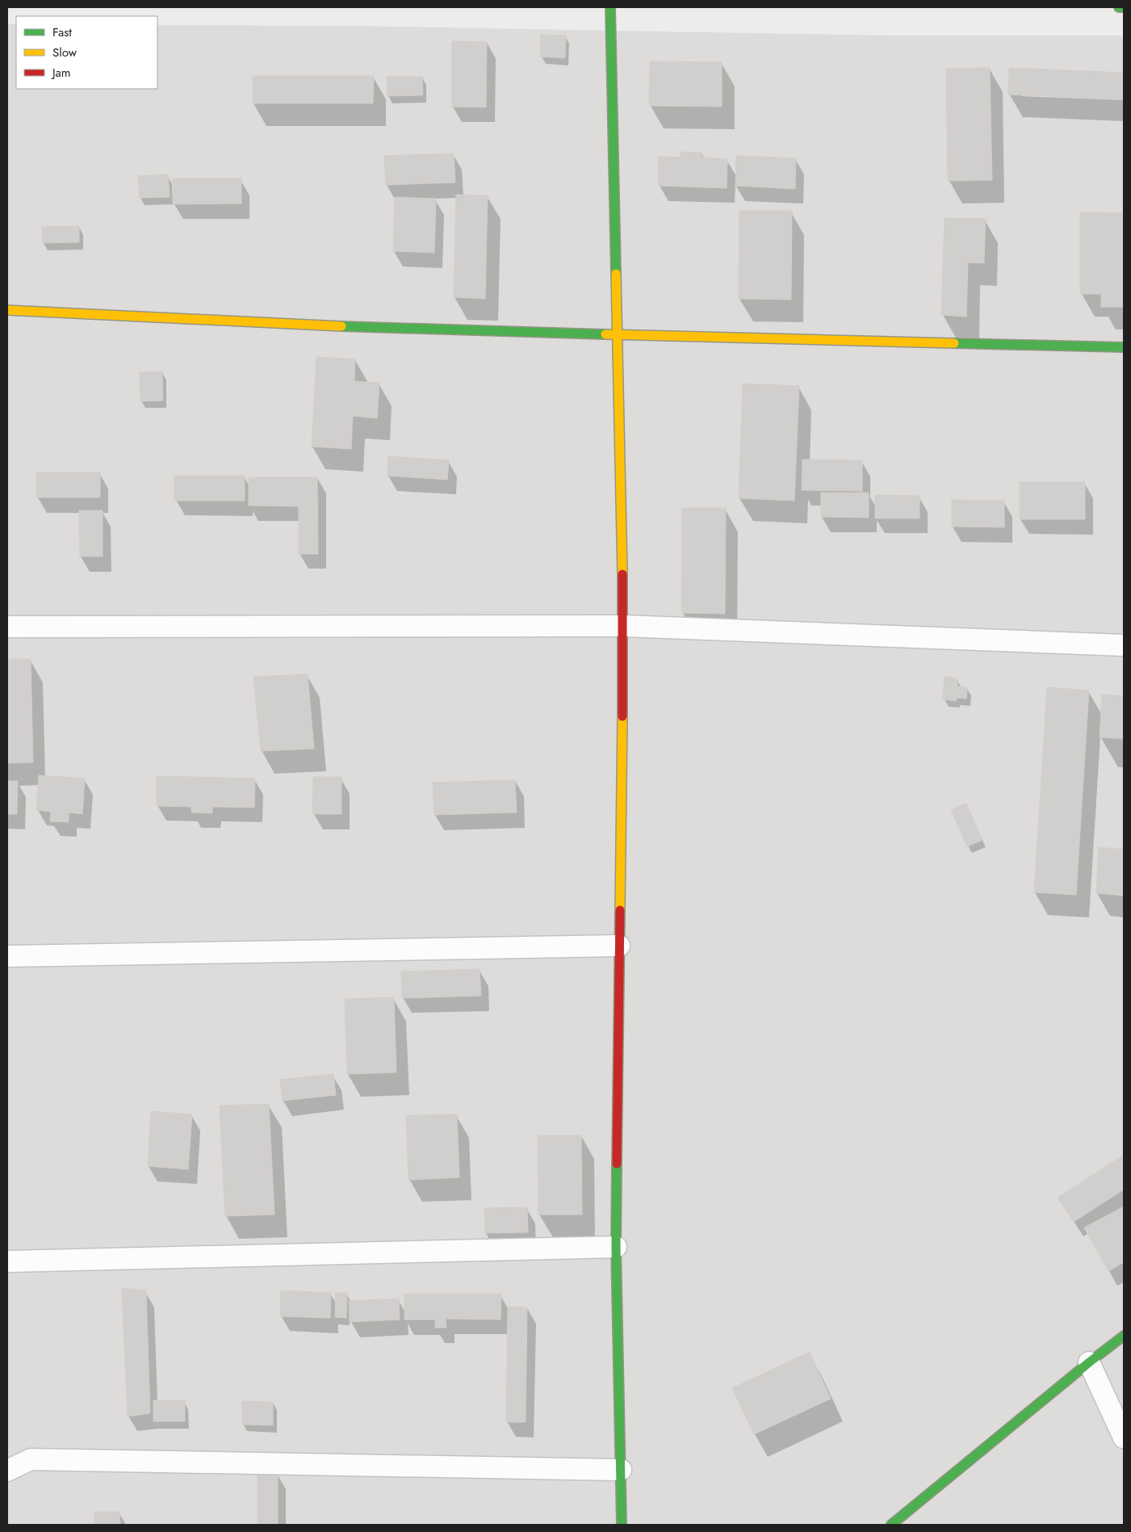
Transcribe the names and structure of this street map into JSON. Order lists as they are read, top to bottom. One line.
{"legend":["Fast","Slow","Jam"]}
